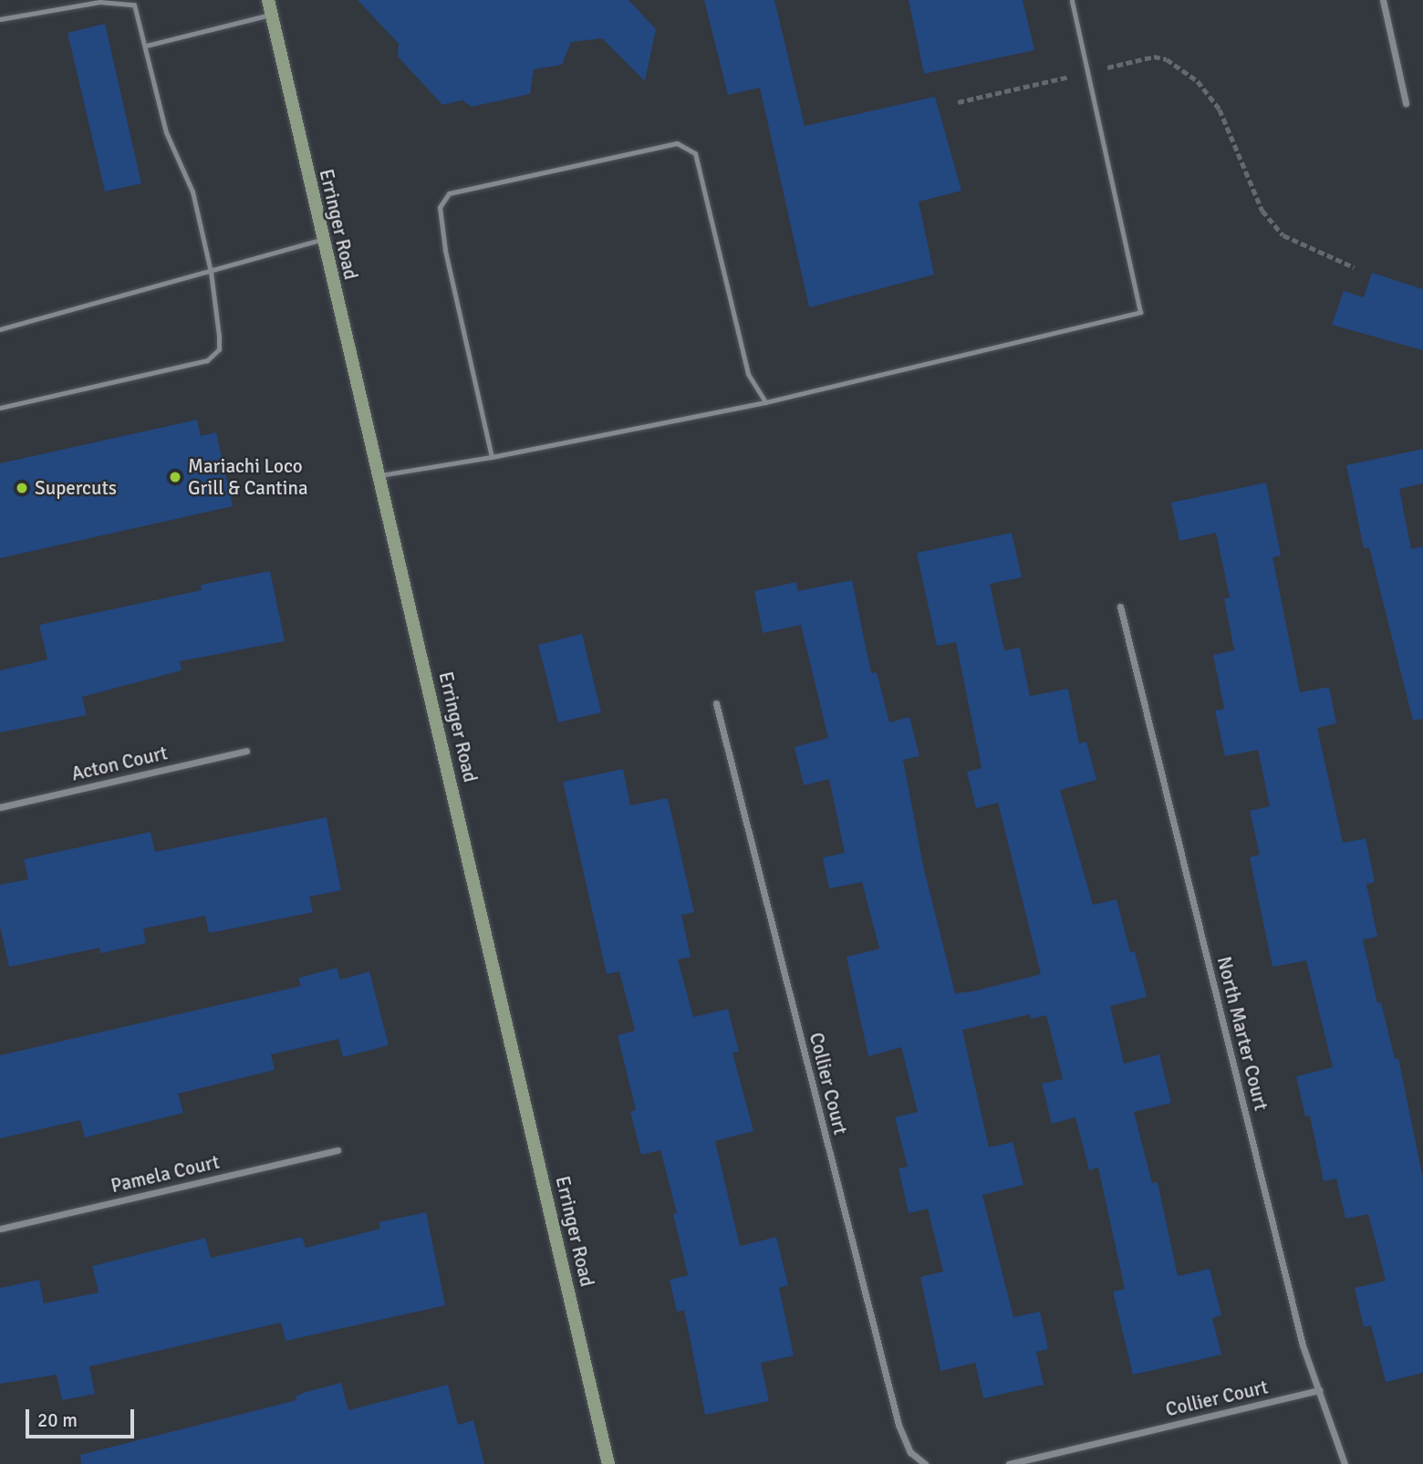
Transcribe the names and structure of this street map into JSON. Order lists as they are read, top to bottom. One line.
{"streets":{"main road":["Erringer Road"],"street":["Acton Court","North Marter Court","Collier Court","Pamela Court"]},"crossings":[["North Marter Court","Collier Court"]],"places":["Mariachi Loco Grill & Cantina","Supercuts"],"scale_bar":"20 m"}
